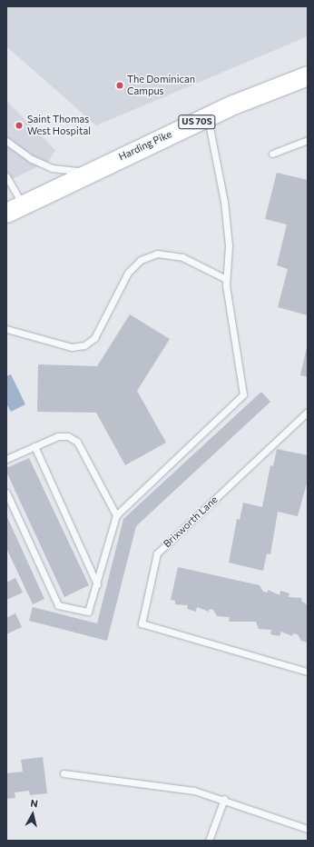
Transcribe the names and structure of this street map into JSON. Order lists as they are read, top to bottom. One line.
{"streets":{"main road":["US 70S","Harding Pike"],"lane":["Brixworth Lane"]},"places":["The Dominican Campus","Saint Thomas West Hospital"],"north":"top"}
